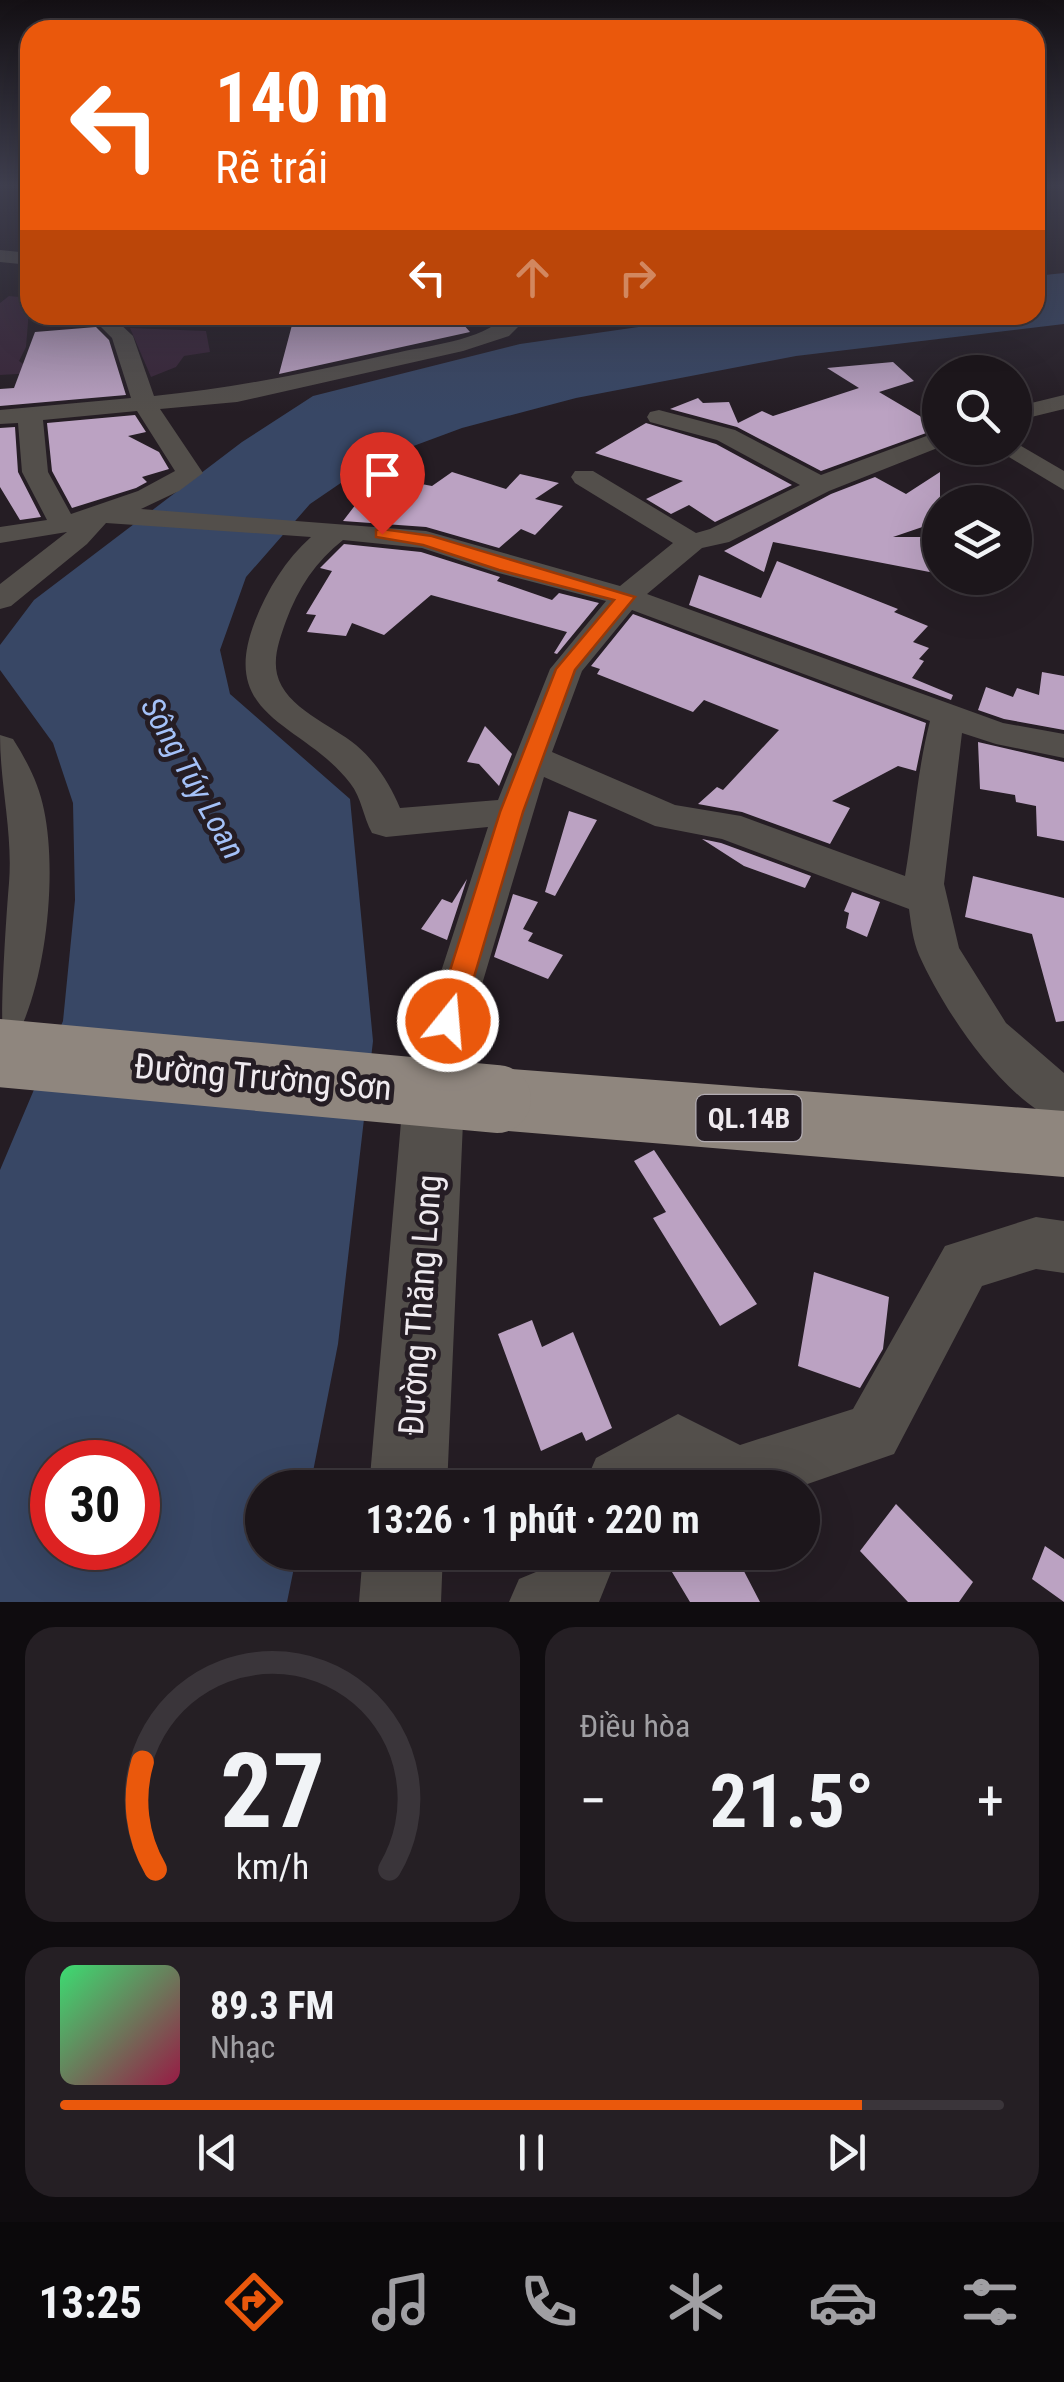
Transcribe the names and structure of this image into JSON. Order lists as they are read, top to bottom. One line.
{"streets":{"highway":["Đường Trường Sơn","QL.14B"],"street":["Đường Thăng Long"]},"water":["Sông Túy Loan"],"page":{"turn":["140 m","Rẽ trái"],"limit":"30","trip":"13:26 · 1 phút · 220 m","tile":"Điều hòa","heat":["−","21.5°","+"],"song":["89.3 FM","Nhạc"],"tabs":"13:25","gauge":["27","km/h"]}}
